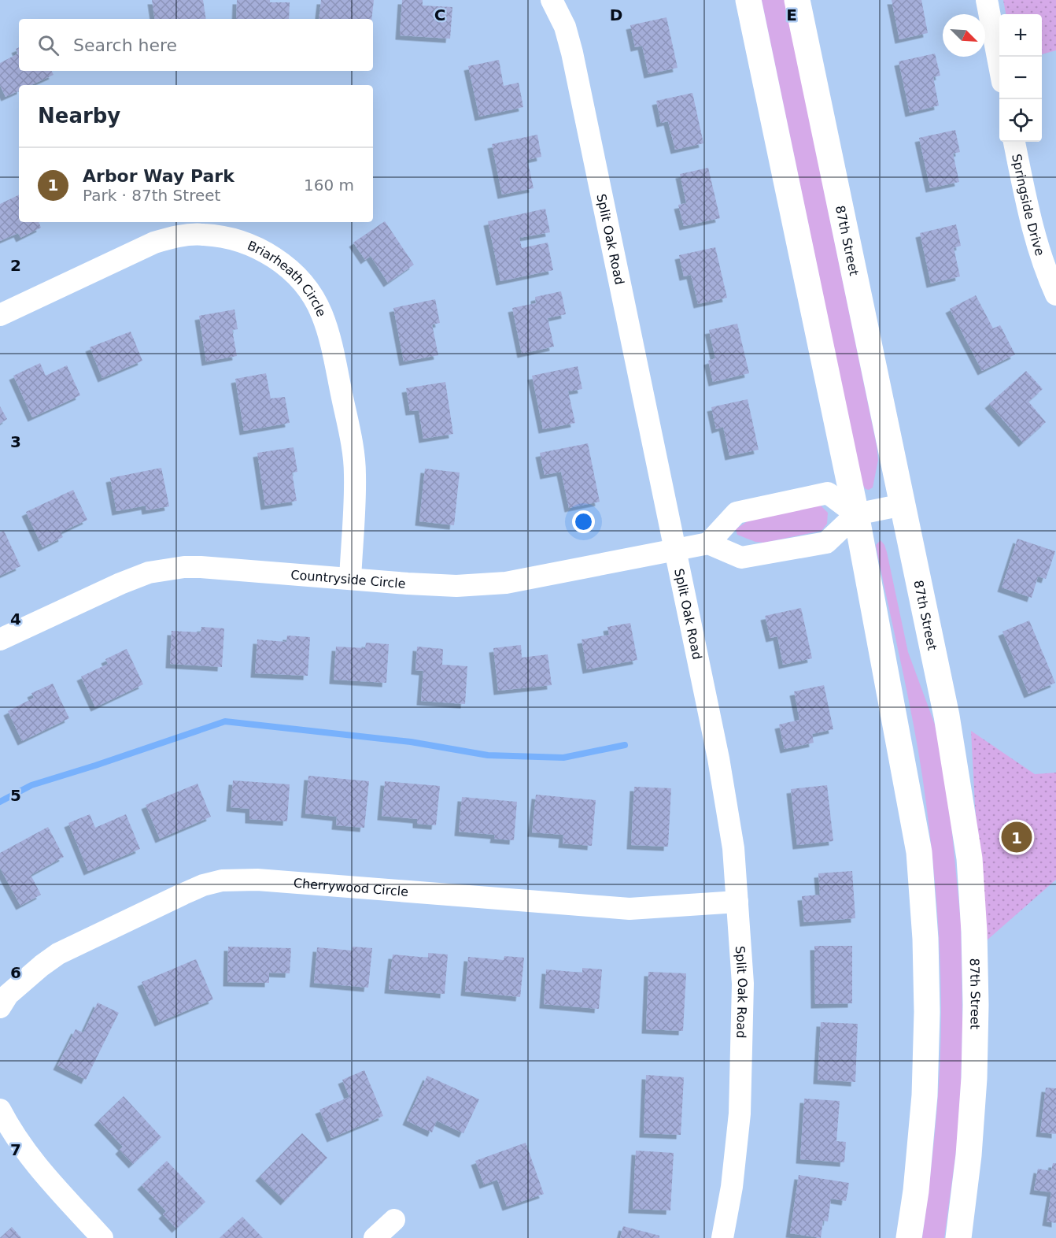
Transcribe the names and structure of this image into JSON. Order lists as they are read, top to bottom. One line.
{"streets":{"street":["Springside Drive","Split Oak Road","87th Street","Briarheath Circle","Countryside Circle","Cherrywood Circle"]},"crossings":[["Split Oak Road","Countryside Circle"],["Split Oak Road","Cherrywood Circle"],["Briarheath Circle","Countryside Circle"]],"north":"bottom right","page":{"map_buttons":["+","−"],"search":"Search here","heading":"Nearby","list":[{"mark":"1","name":"Arbor Way Park","note":"Park · 87th Street","value":"160 m"}],"pins":"1"},"grid":{"columns":["C","D","E"],"rows":["2","3","4","5","6","7"]}}
